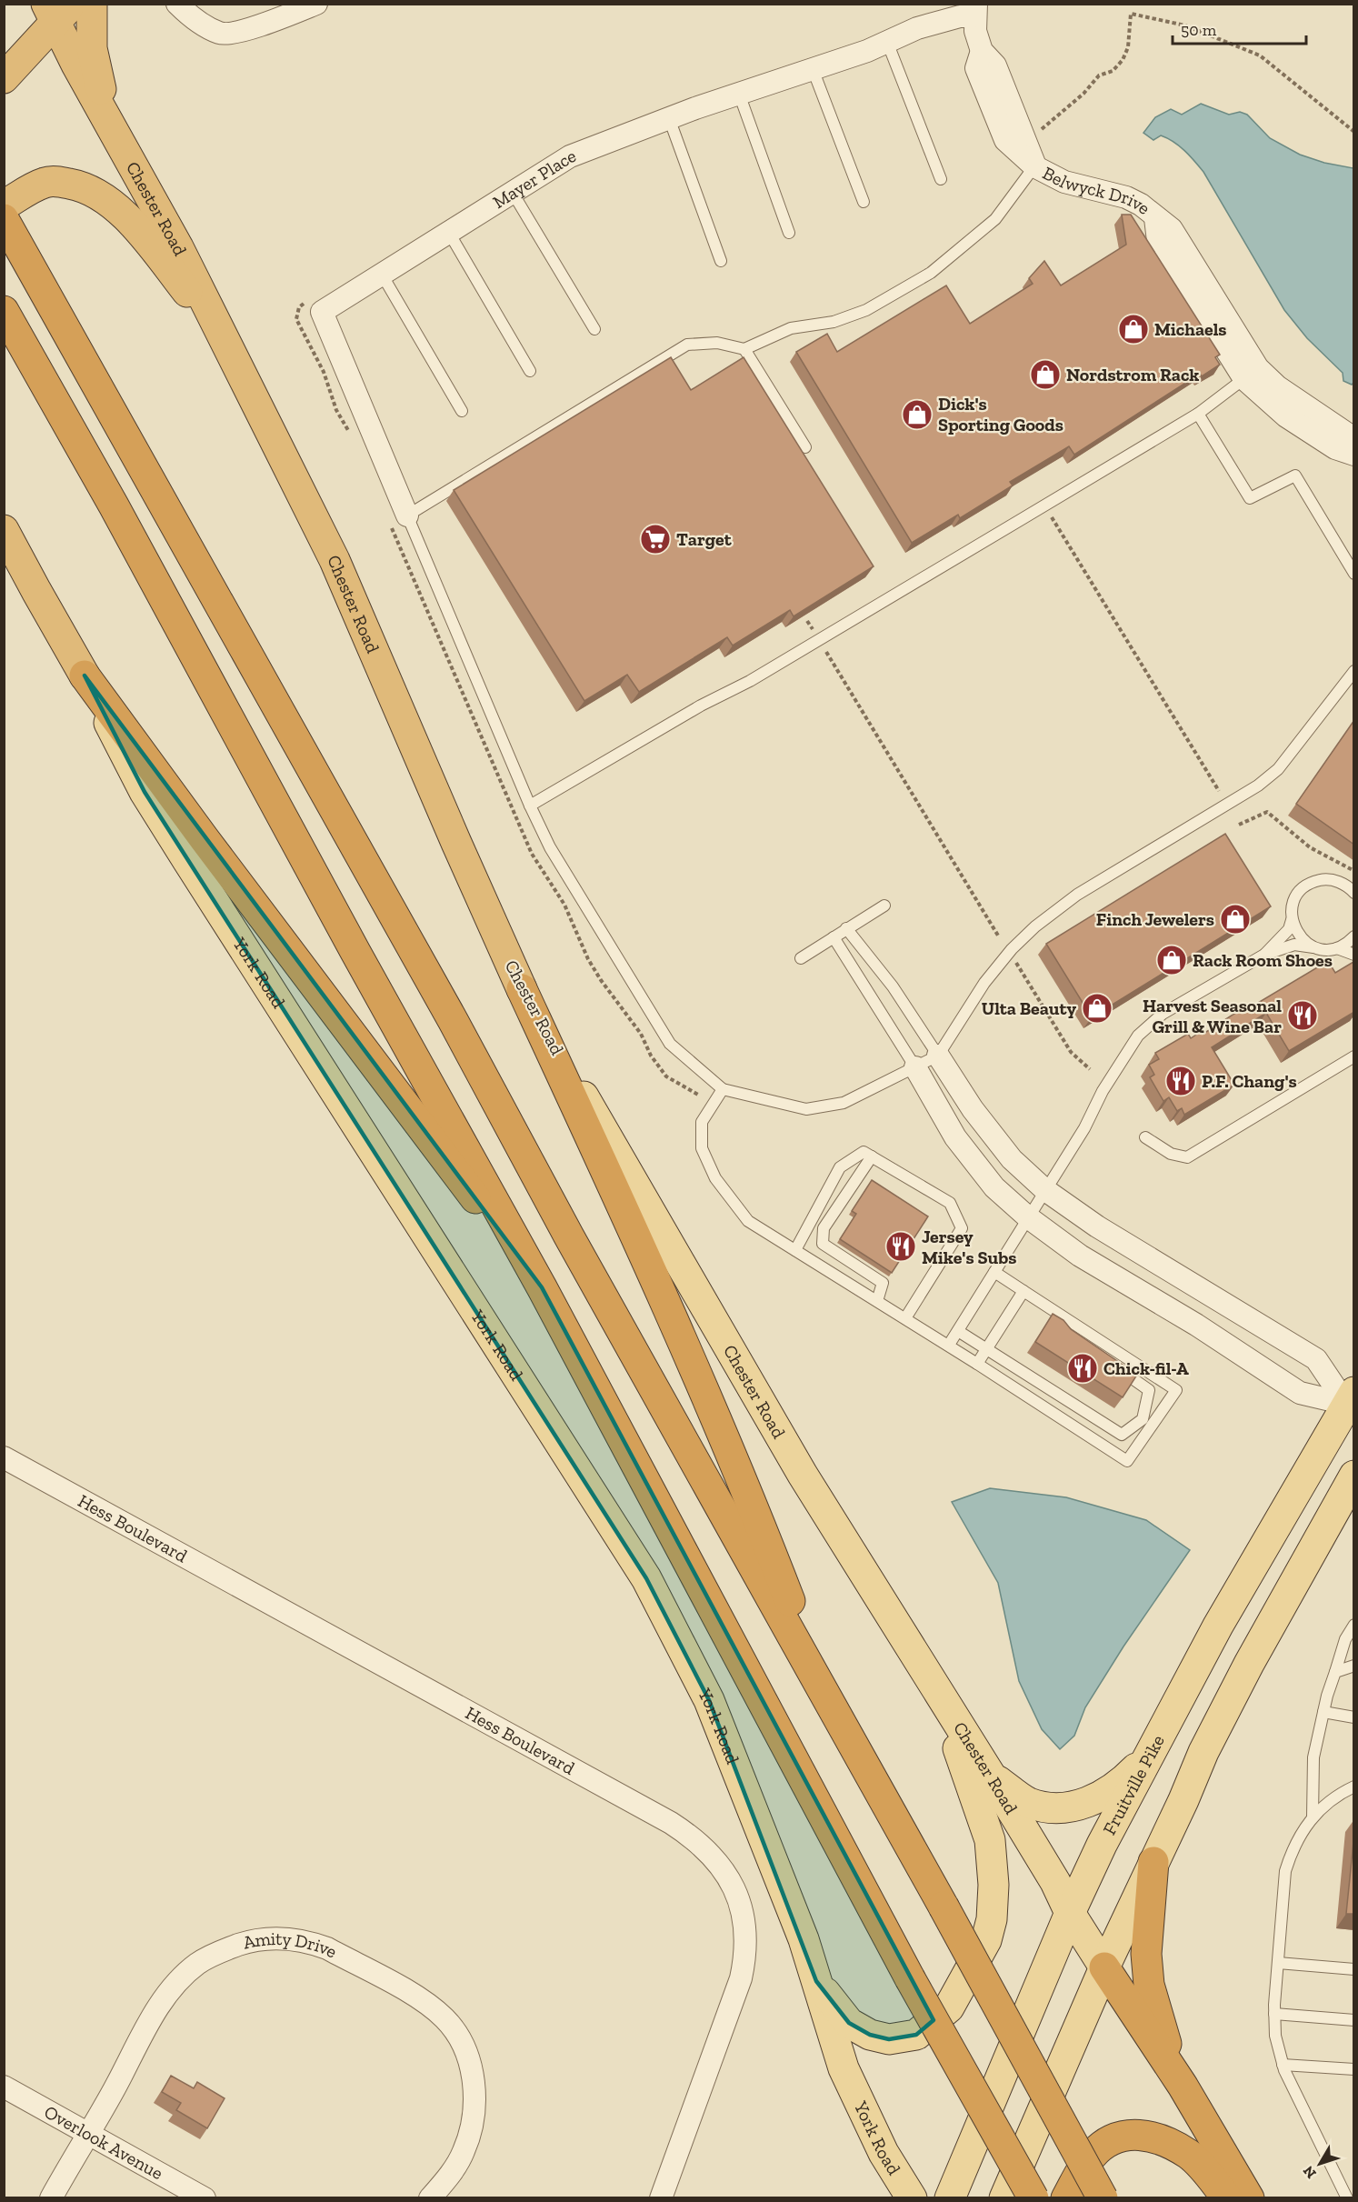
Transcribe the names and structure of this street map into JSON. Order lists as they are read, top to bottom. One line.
{"streets":{"highway":["Chester Road","York Road"],"main road":["Fruitville Pike"],"street":["Mayer Place","Belwyck Drive","Hess Boulevard","Amity Drive","Overlook Avenue"]},"crossings":[["Mayer Place","Belwyck Drive"],["Chester Road","Fruitville Pike"],["Amity Drive","Overlook Avenue"]],"places":{"shop":["Michaels","Nordstrom Rack","Dick's Sporting Goods","Finch Jewelers","Rack Room Shoes","Ulta Beauty"],"supermarket":["Target"],"restaurant":["Harvest Seasonal Grill & Wine Bar","P.F. Chang's","Jersey Mike's Subs","Chick-fil-A"]},"scale_bar":"50 m","north":"bottom left"}
